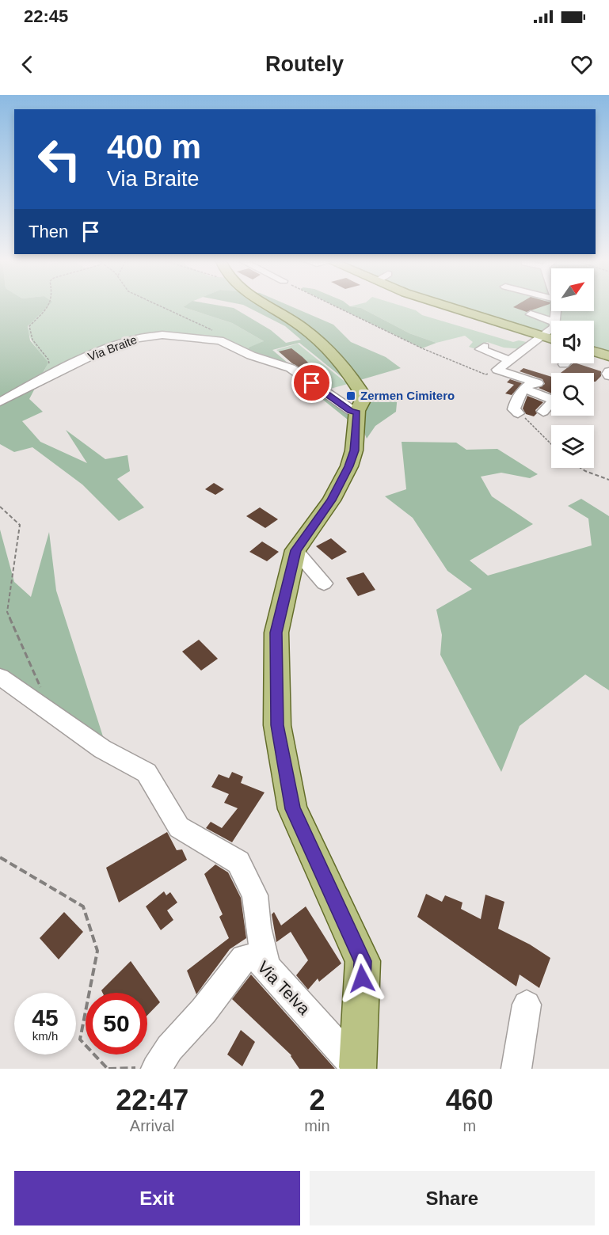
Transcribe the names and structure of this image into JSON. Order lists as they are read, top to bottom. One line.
{"streets":{"street":["Via Braite","Via Telva"]},"places":{"transit":["Zermen Cimitero"]},"north":"top right","page":{"status":"22:45","header":"Routely","turn":["400 m","Via Braite"],"then":"Then","speed":"45 km/h","limit":"50","eta":["22:47","Arrival","2","min","460","m"],"buttons":["Exit","Share"]}}
